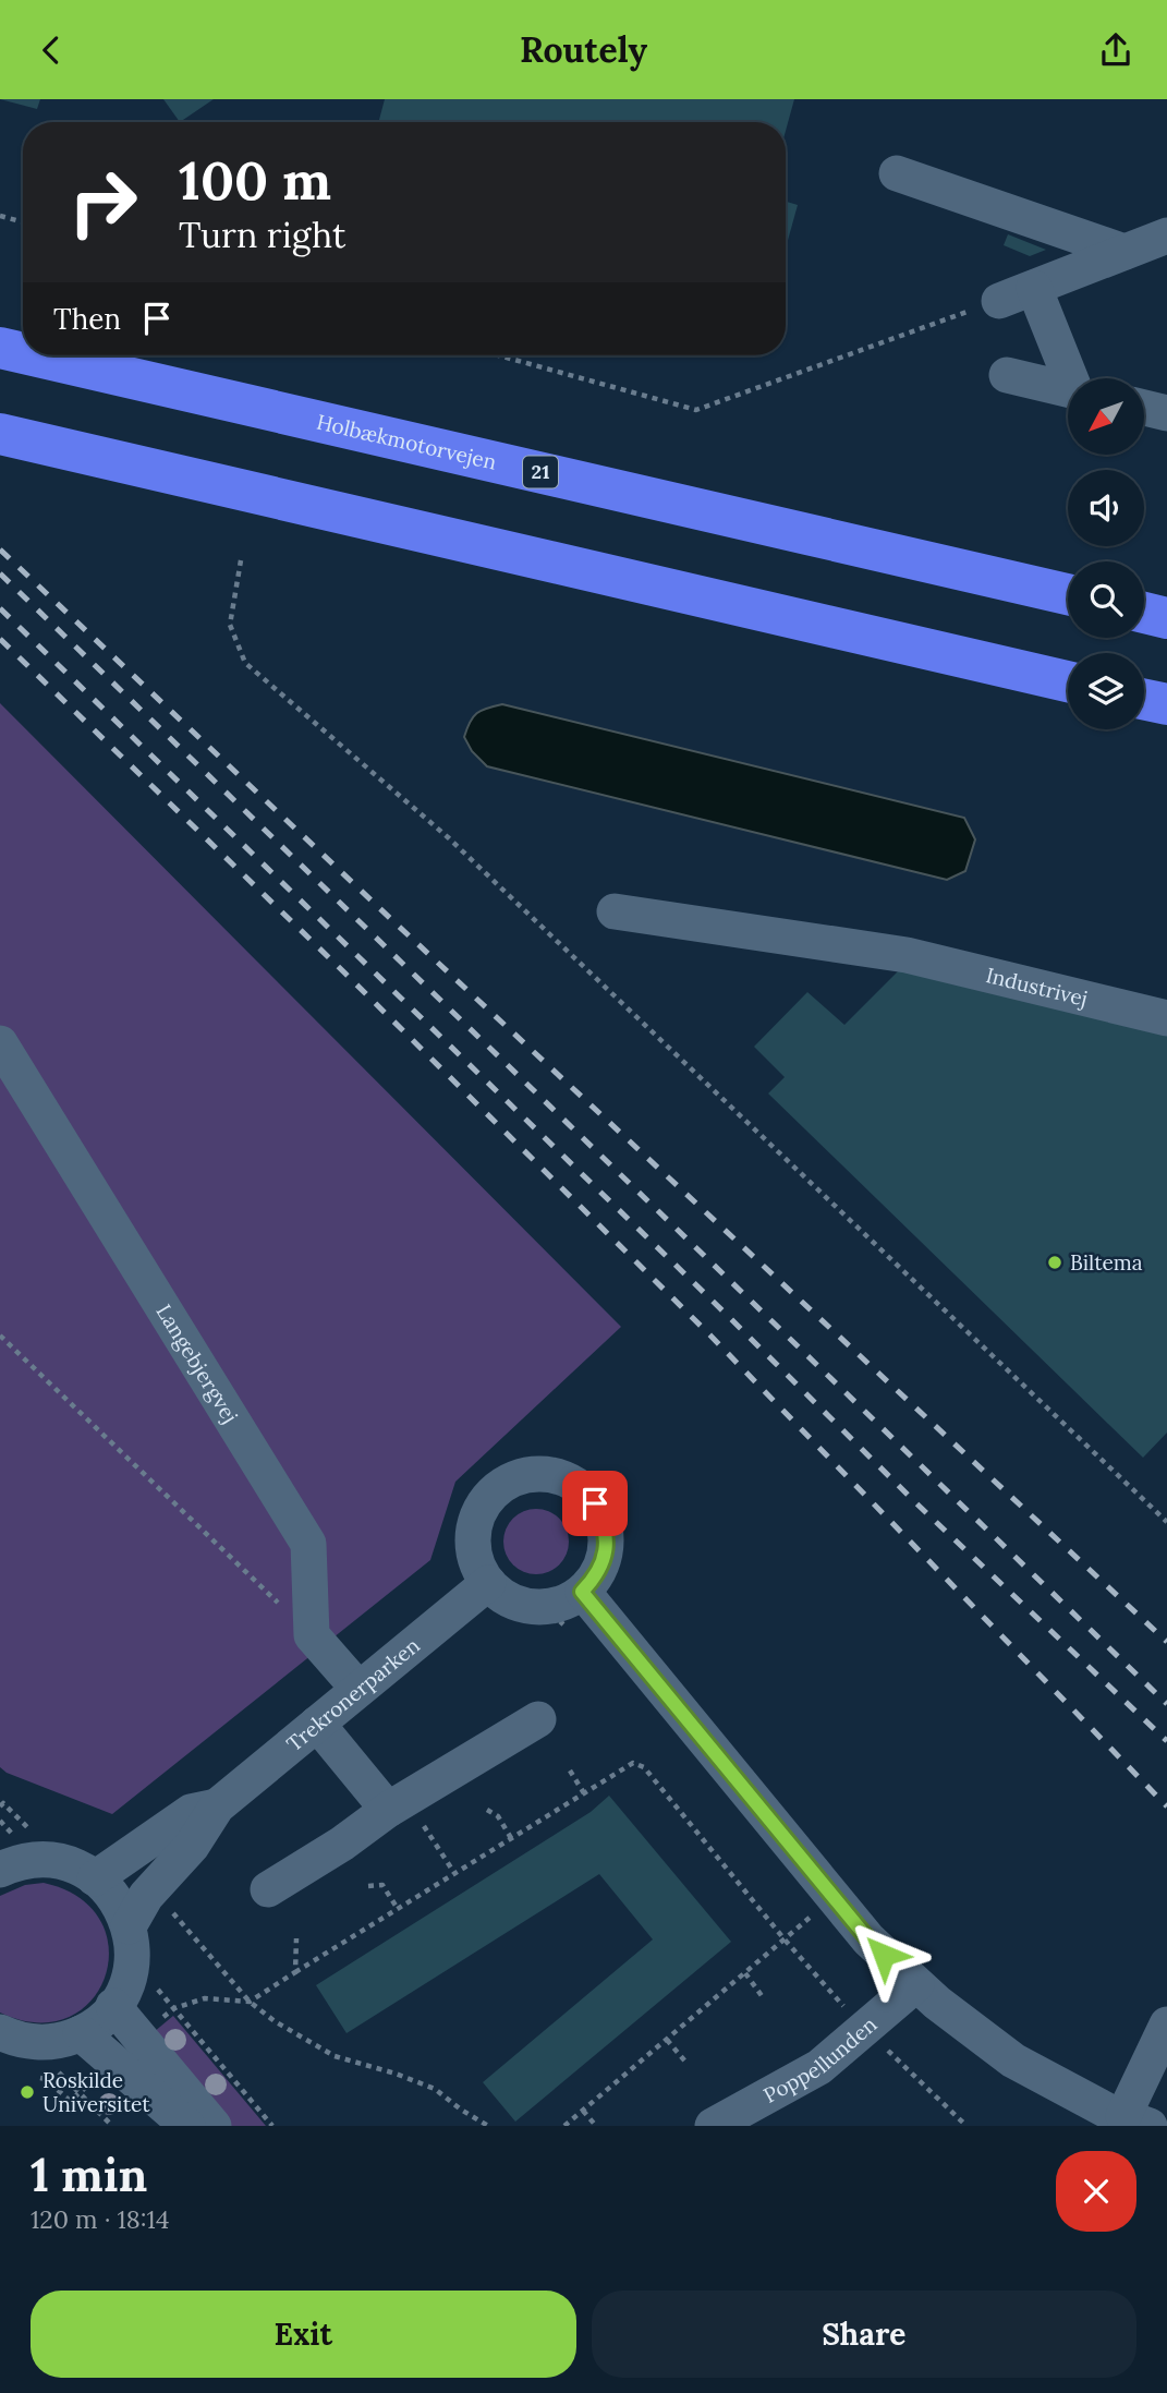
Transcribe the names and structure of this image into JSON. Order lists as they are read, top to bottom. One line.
{"streets":{"highway":["Holbækmotorvejen","21"],"street":["Industrivej","Langebjergvej","Trekronerparken","Poppellunden"]},"places":["Biltema","Roskilde Universitet"],"north":"bottom left","page":{"header":"Routely","turn":["100 m","Turn right"],"then":"Then","heading":["1 min","120 m · 18:14"],"buttons":["Exit","Share"]}}
